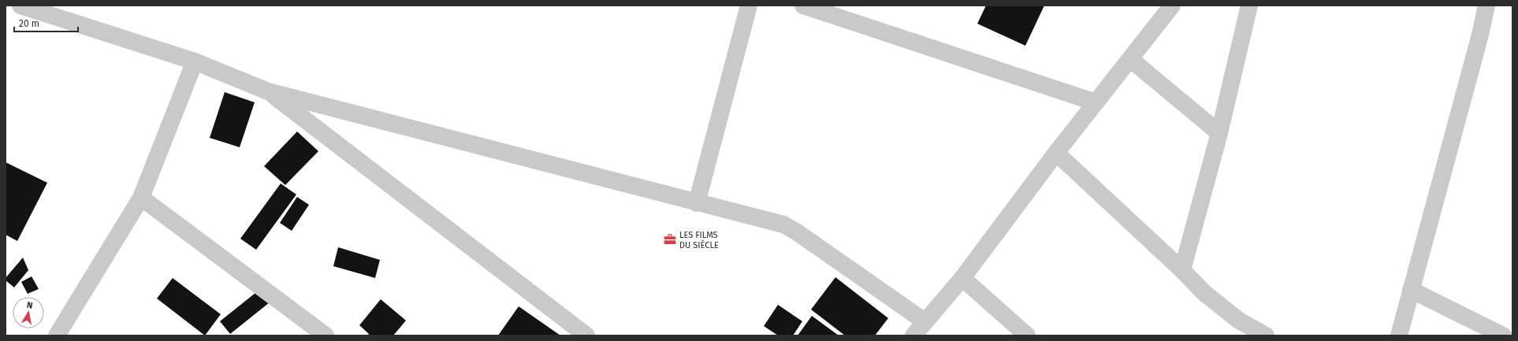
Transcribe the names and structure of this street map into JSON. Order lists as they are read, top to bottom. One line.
{"places":{"office":["LES FILMS DU SIÈCLE"]},"scale_bar":"20 m","north":"top"}
